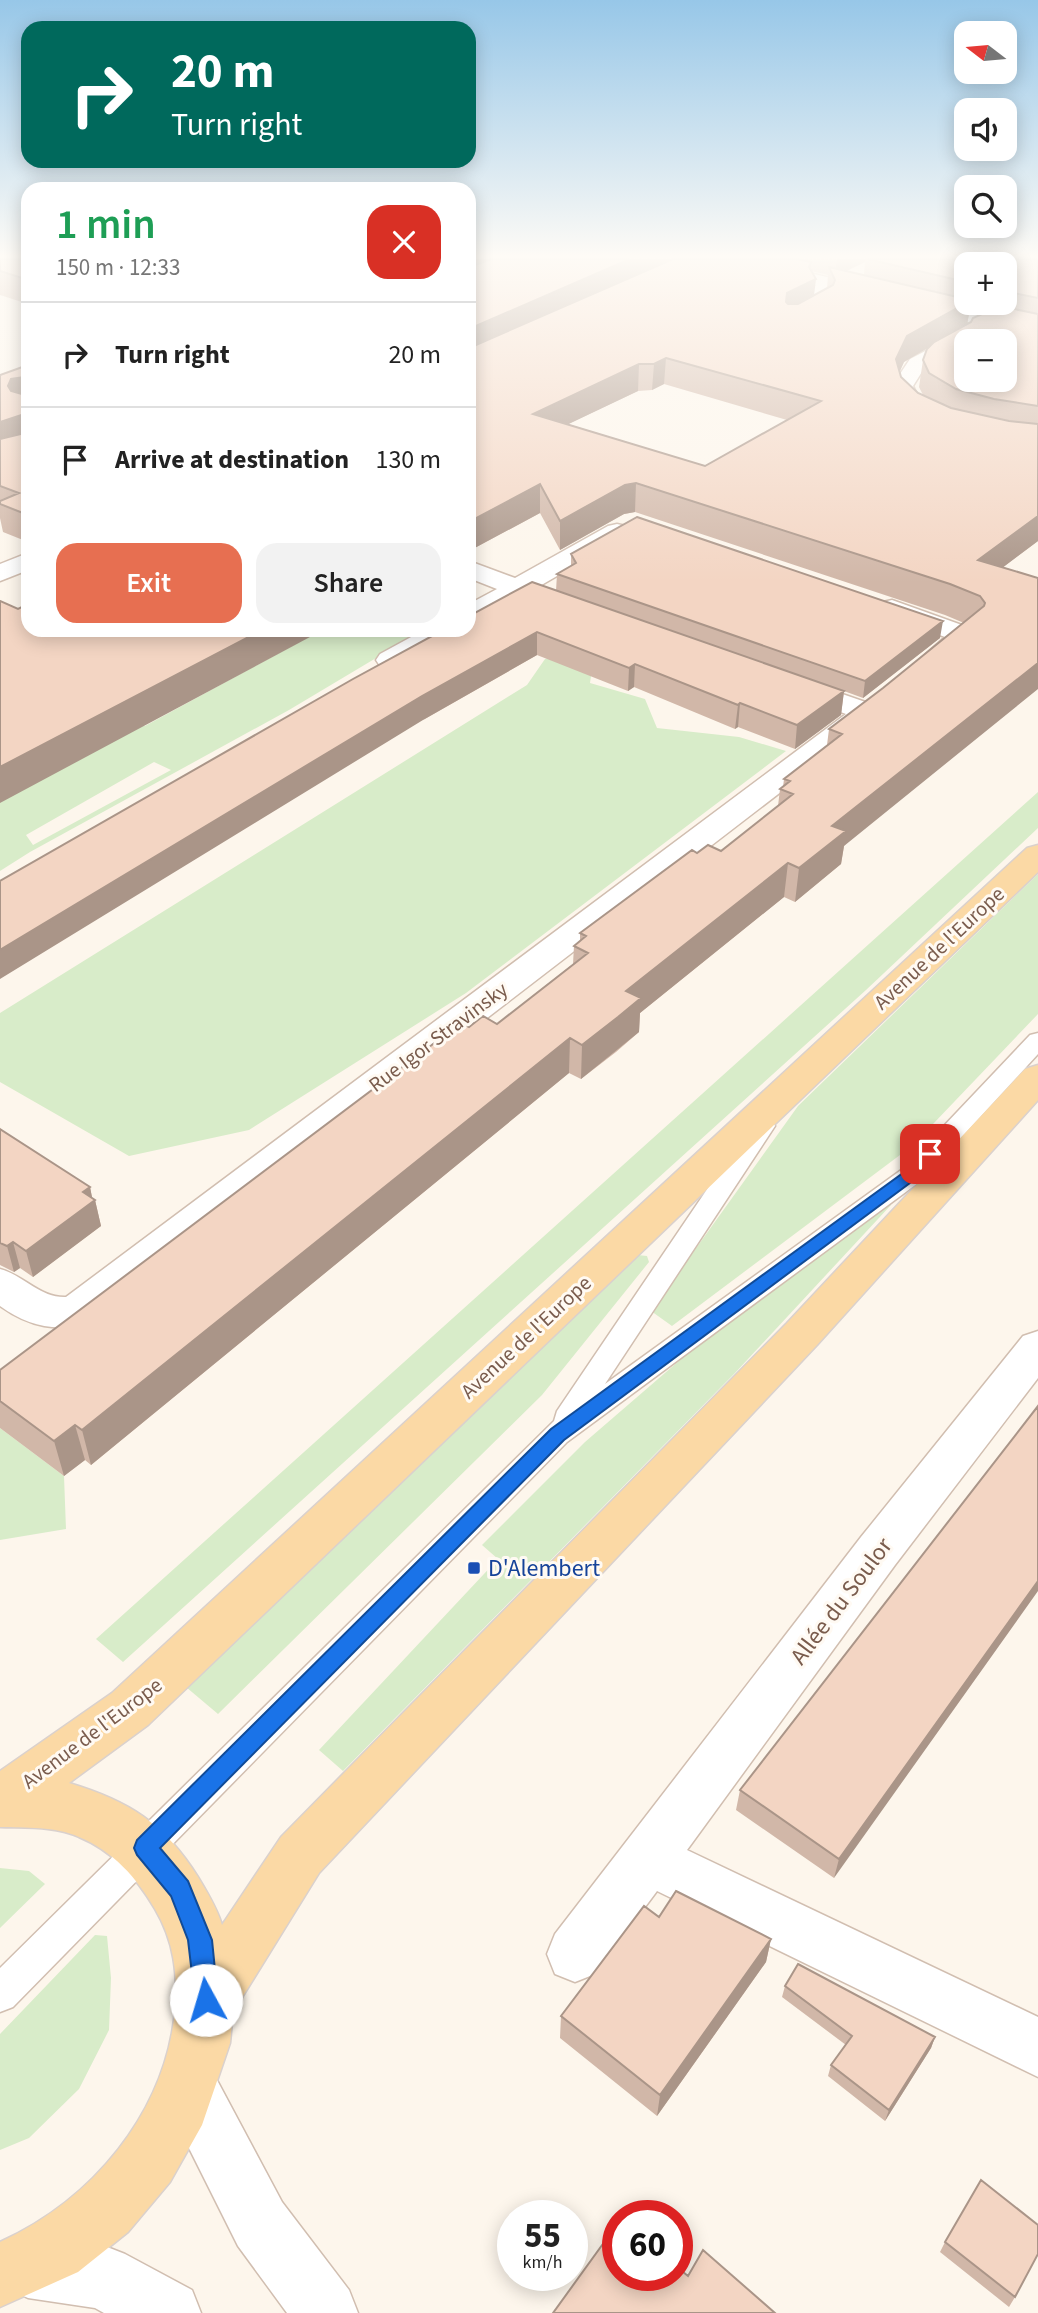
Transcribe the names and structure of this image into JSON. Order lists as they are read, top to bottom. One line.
{"streets":{"main road":["Avenue de l'Europe"],"street":["Rue Igor Stravinsky","Allée du Soulor"]},"places":{"transit":["D'Alembert"]},"north":"left","page":{"map_buttons":["+","−"],"turn":["20 m","Turn right"],"heading":["1 min","150 m · 12:33"],"list":[{"name":"Turn right","value":"20 m"},{"name":"Arrive at destination","value":"130 m"}],"buttons":["Exit","Share"],"speed":"55 km/h","limit":"60"}}
